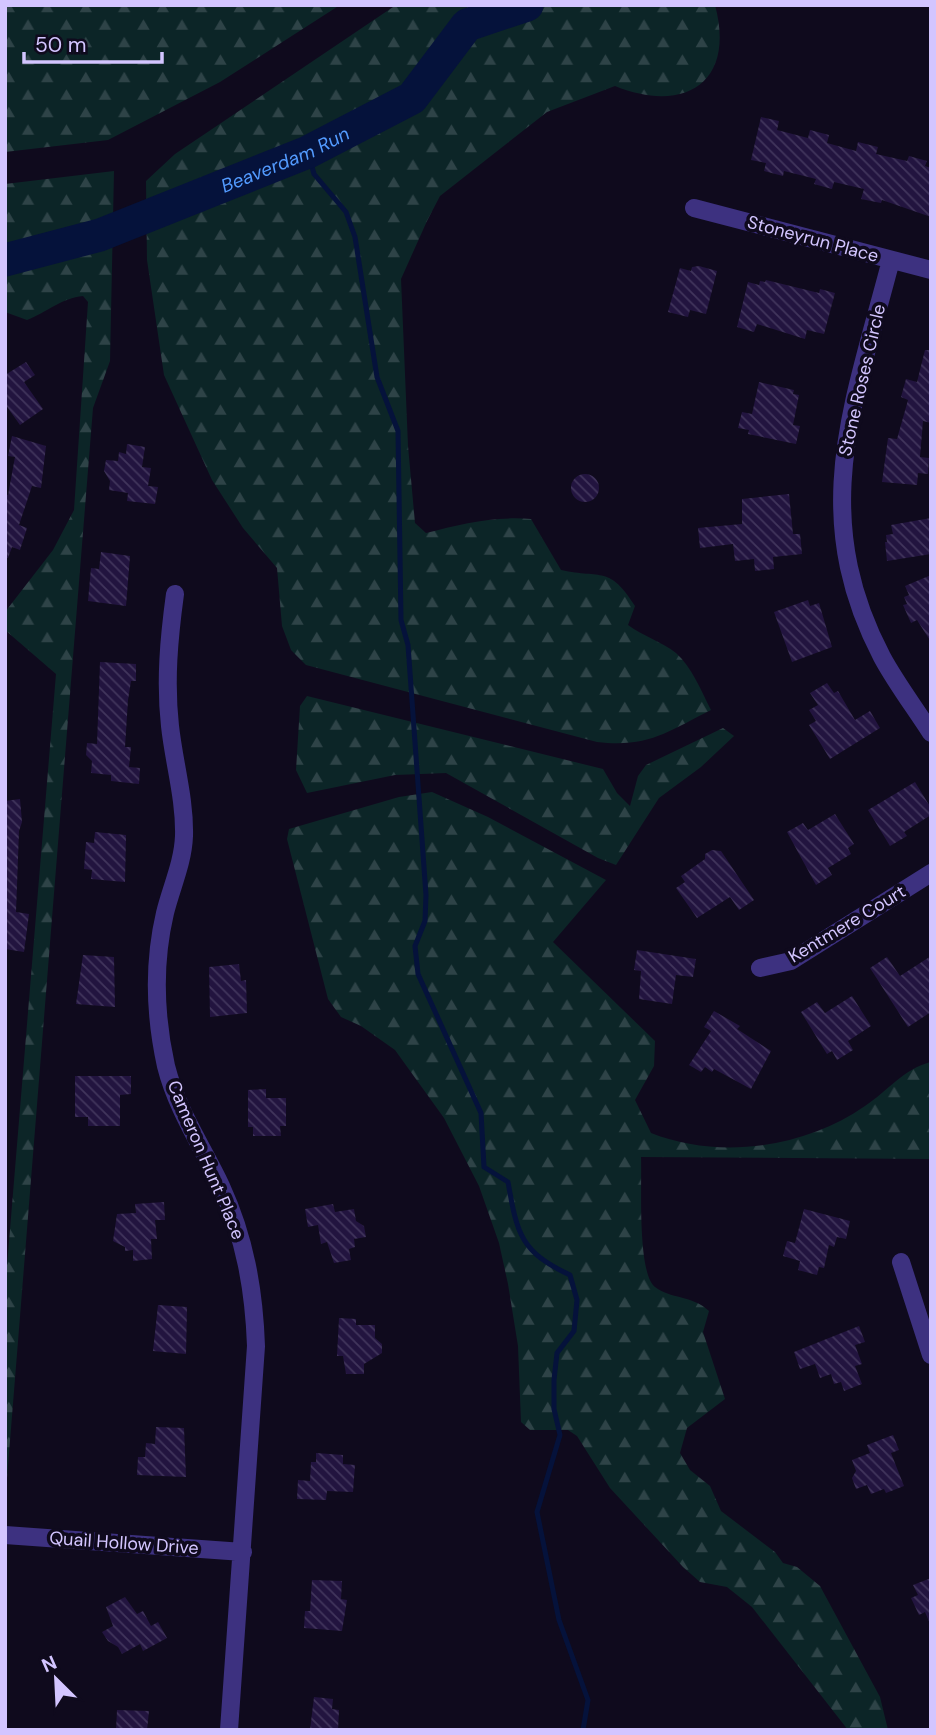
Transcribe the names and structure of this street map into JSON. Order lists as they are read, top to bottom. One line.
{"streets":{"street":["Stoneyrun Place","Stone Roses Circle","Kentmere Court","Cameron Hunt Place","Quail Hollow Drive"]},"crossings":[["Stoneyrun Place","Stone Roses Circle"],["Cameron Hunt Place","Quail Hollow Drive"]],"water":["Beaverdam Run"],"scale_bar":"50 m","north":"top left"}
